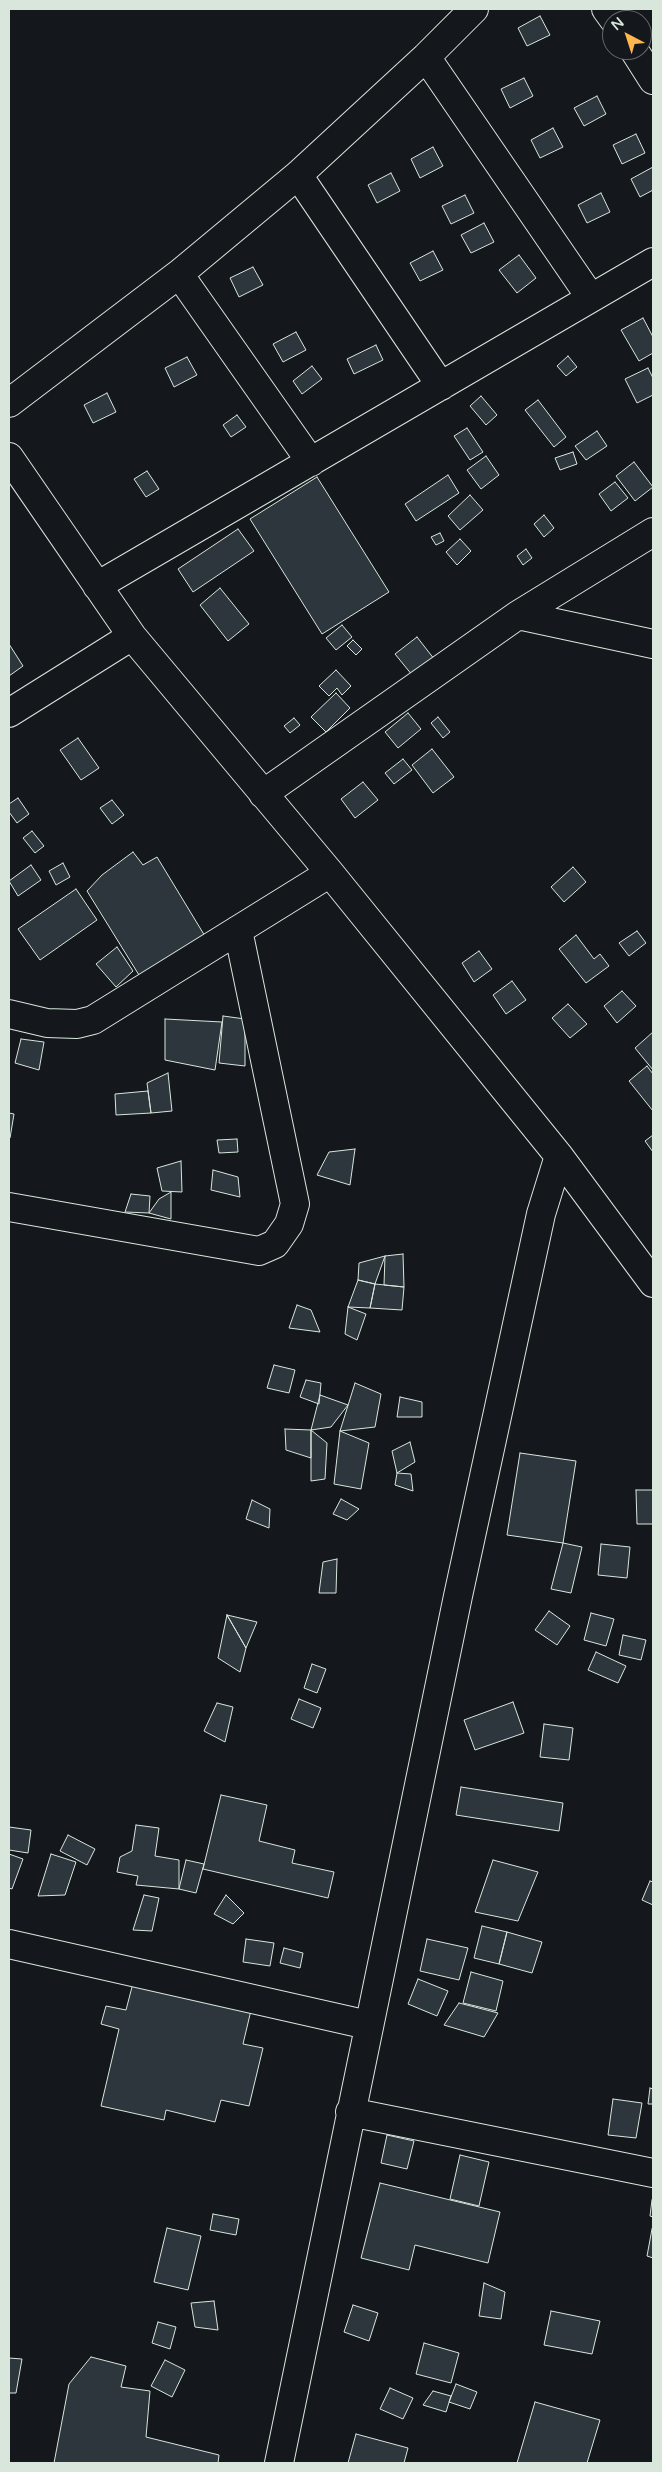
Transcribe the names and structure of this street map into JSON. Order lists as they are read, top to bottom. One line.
{"north":"top left"}
